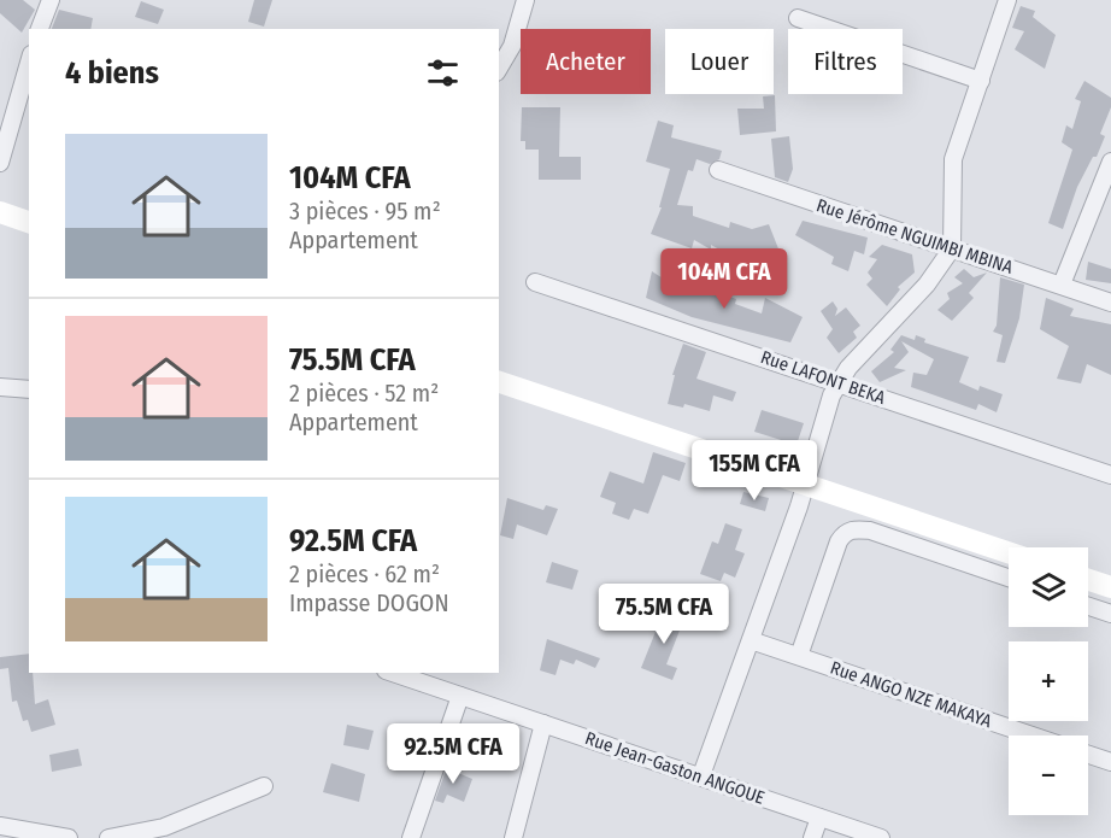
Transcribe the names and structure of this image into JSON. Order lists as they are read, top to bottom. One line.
{"streets":{"street":["Rue Jérôme NGUIMBI MBINA","Rue LAFONT BEKA","Rue ANGO NZE MAKAYA","Rue Jean-Gaston ANGOUE"]},"page":{"chip":["Acheter","Louer","Filtres"],"heading":"4 biens","list":[{"name":"104M CFA","note":"3 pièces · 95 m² · Appartement"},{"name":"75.5M CFA","note":"2 pièces · 52 m² · Appartement"},{"name":"92.5M CFA","note":"2 pièces · 62 m² · Impasse DOGON"}],"price":["104M CFA","155M CFA","75.5M CFA","92.5M CFA"],"map_buttons":["+","−"]}}
